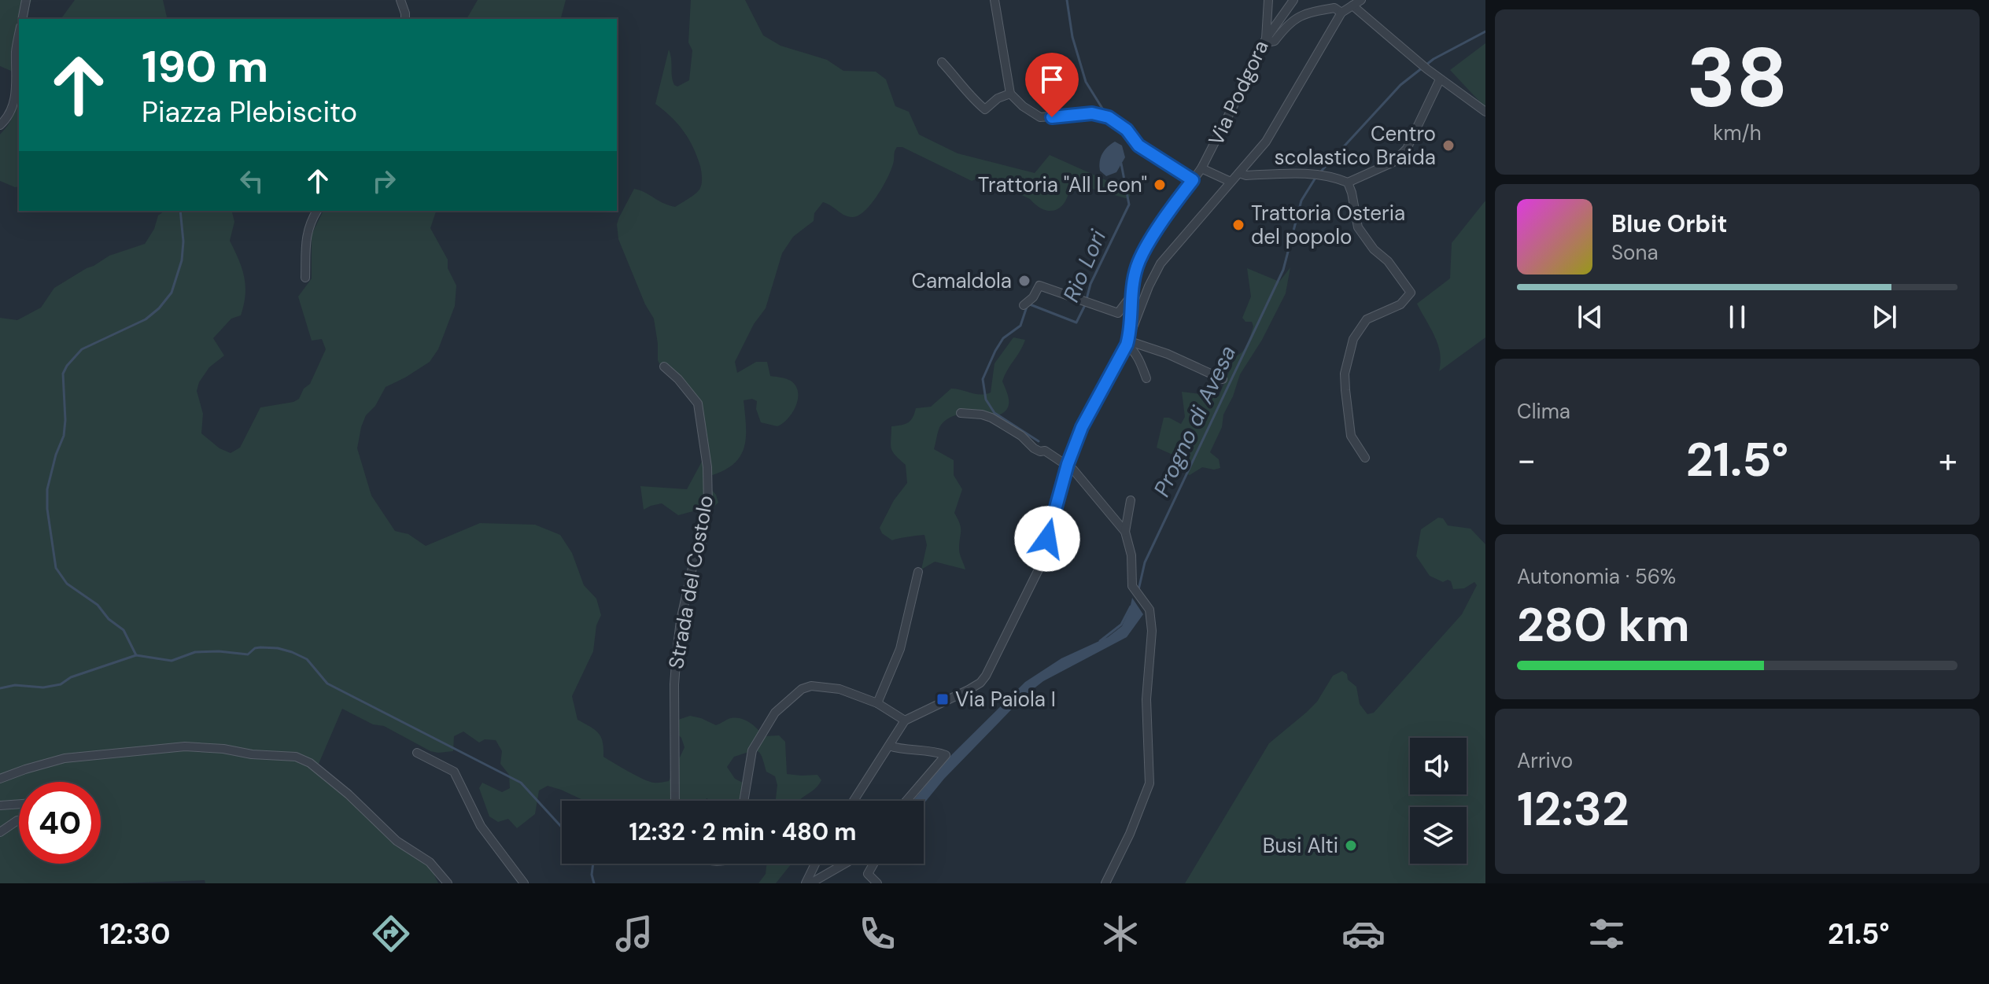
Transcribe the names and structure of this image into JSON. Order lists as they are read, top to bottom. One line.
{"streets":{"street":["Via Podgora","Strada del Costolo"]},"water":["Rio Lori","Progno di Avesa"],"places":{"other":["Centro scolastico Braida","Trattoria \"All Leon\"","Trattoria Osteria del popolo","Camaldola","Busi Alti"],"transit":["Via Paiola I"]},"page":{"tile":[["38","km/h"],"Clima",["Autonomia · 56%","280 km"],["Arrivo","12:32"]],"turn":["190 m","Piazza Plebiscito"],"song":["Blue Orbit","Sona"],"heat":["−","21.5°","+"],"limit":"40","trip":"12:32 · 2 min · 480 m","tabs":["12:30","21.5°"]}}
